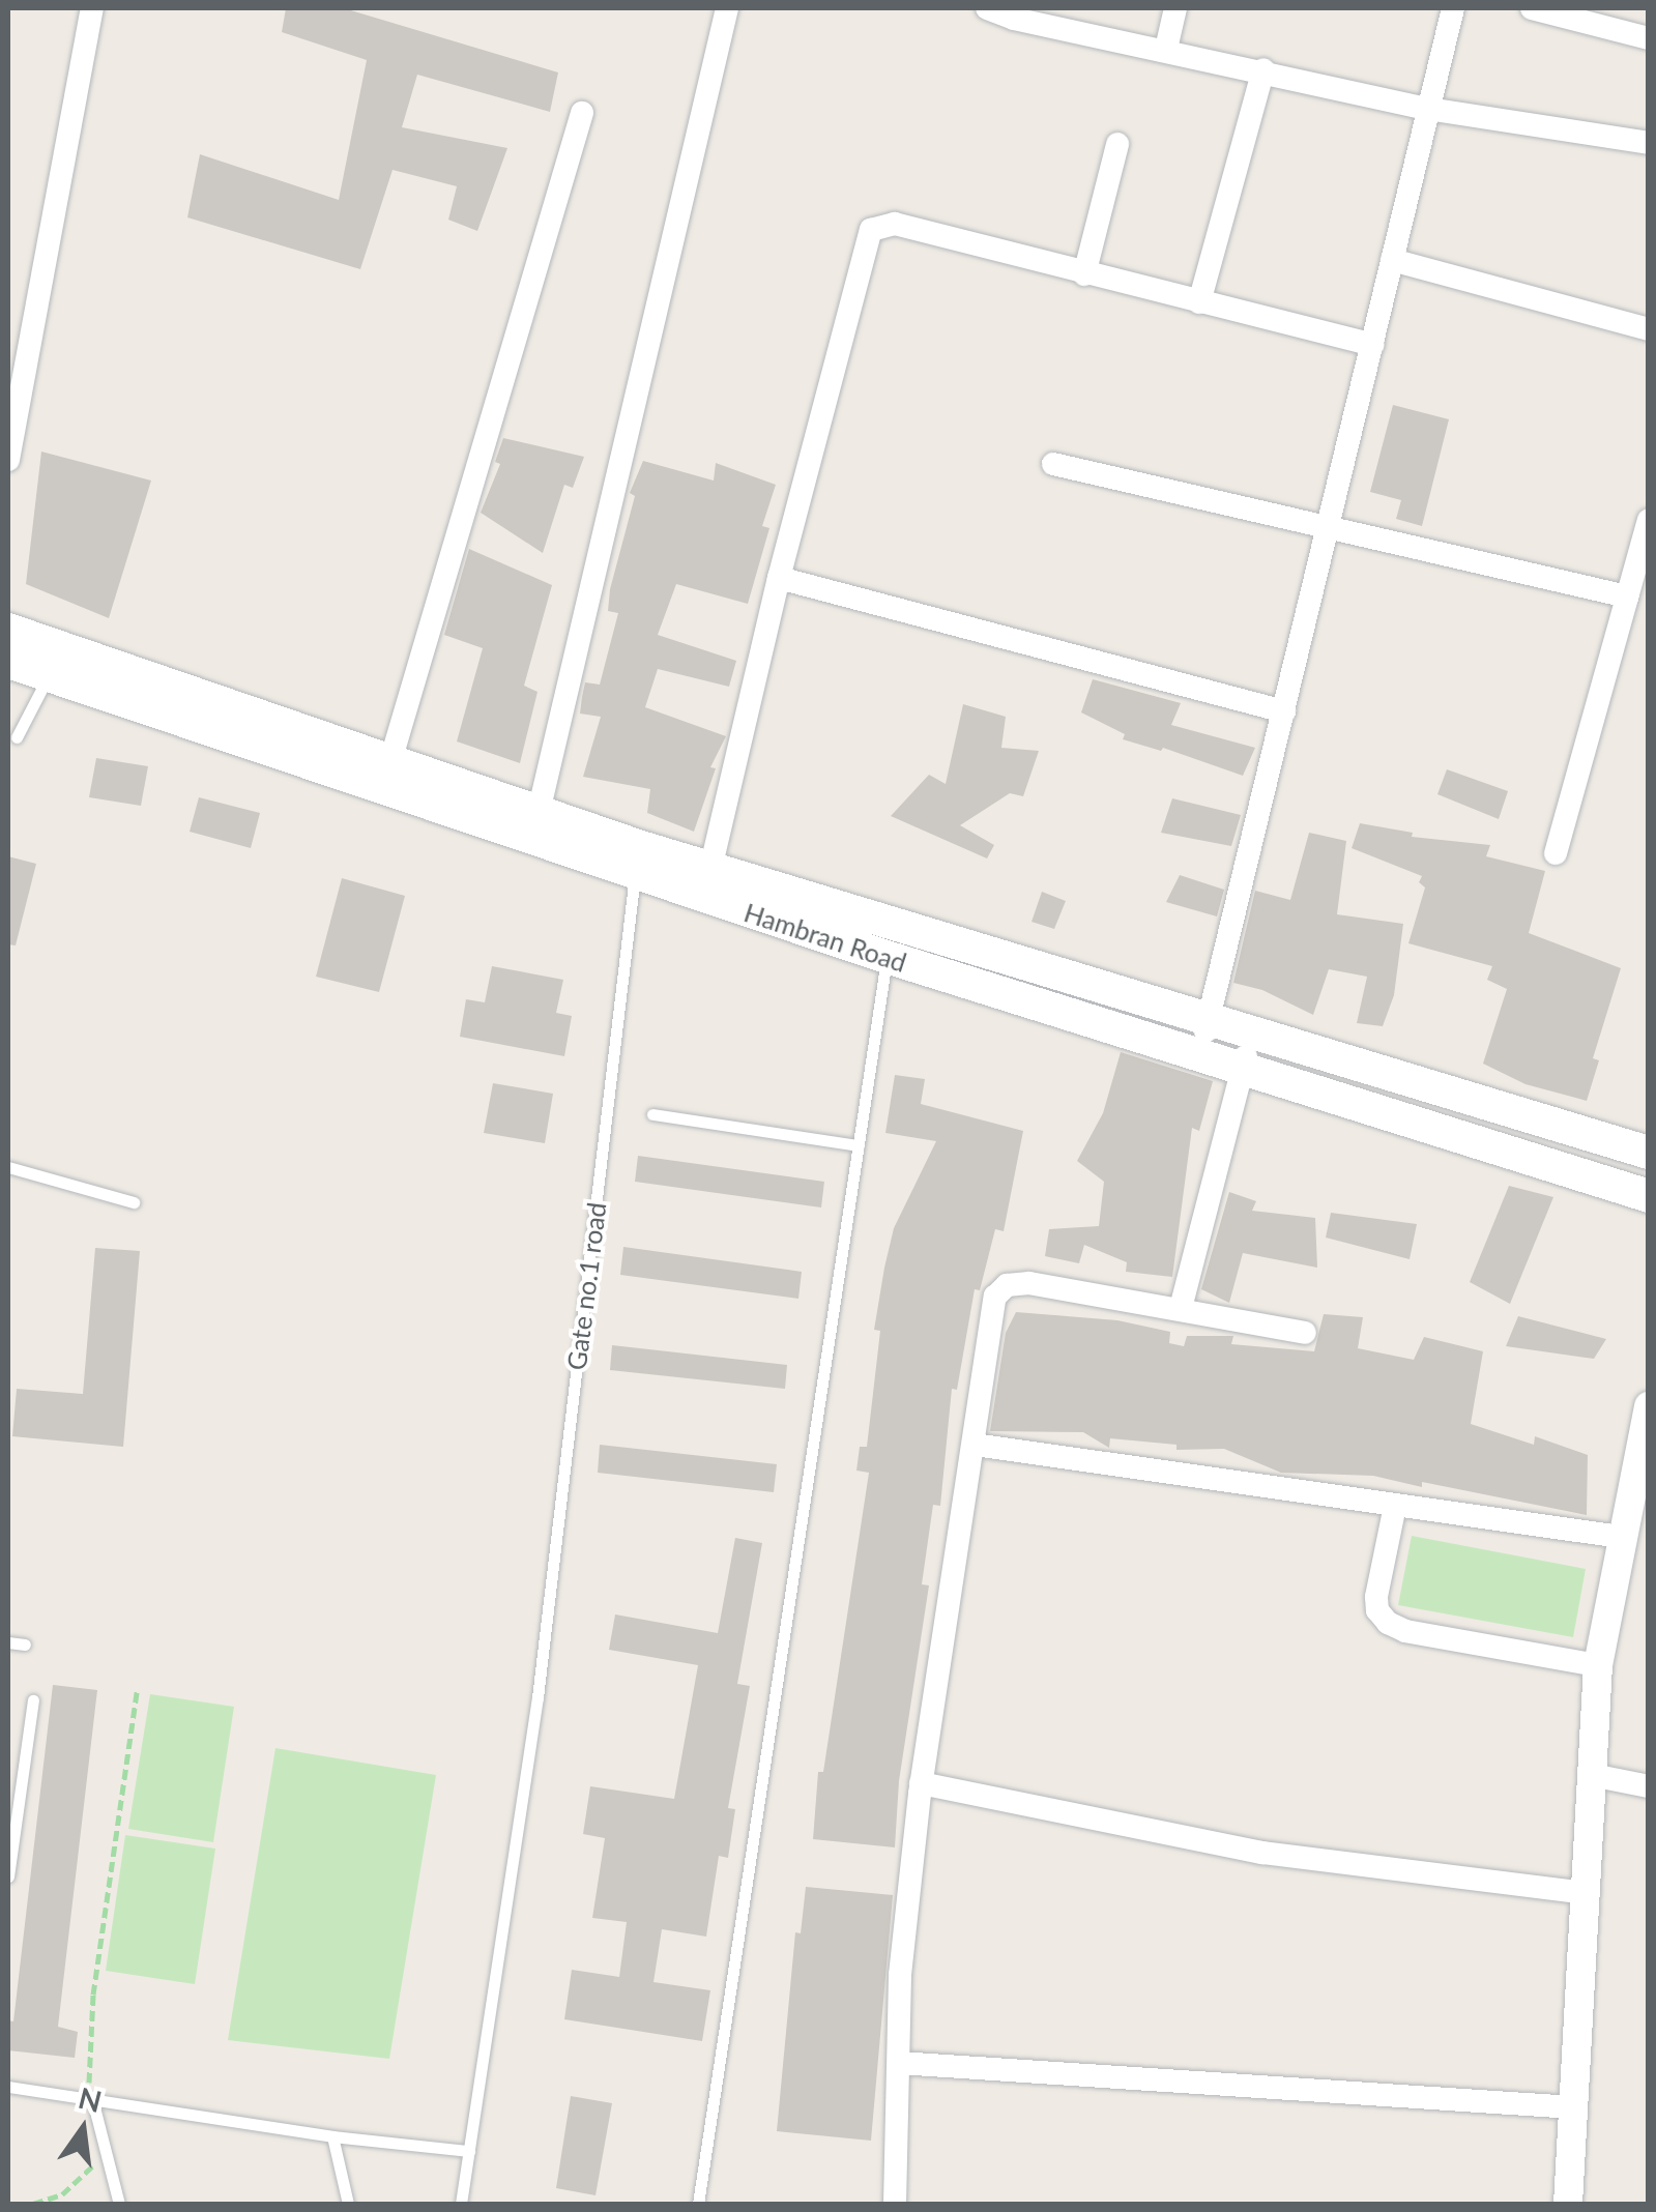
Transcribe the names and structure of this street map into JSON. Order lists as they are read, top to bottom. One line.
{"streets":{"main road":["Hambran Road"],"lane":["Gate no.1 road"]},"crossings":[["Hambran Road","Gate no.1 road"]],"north":"top"}
